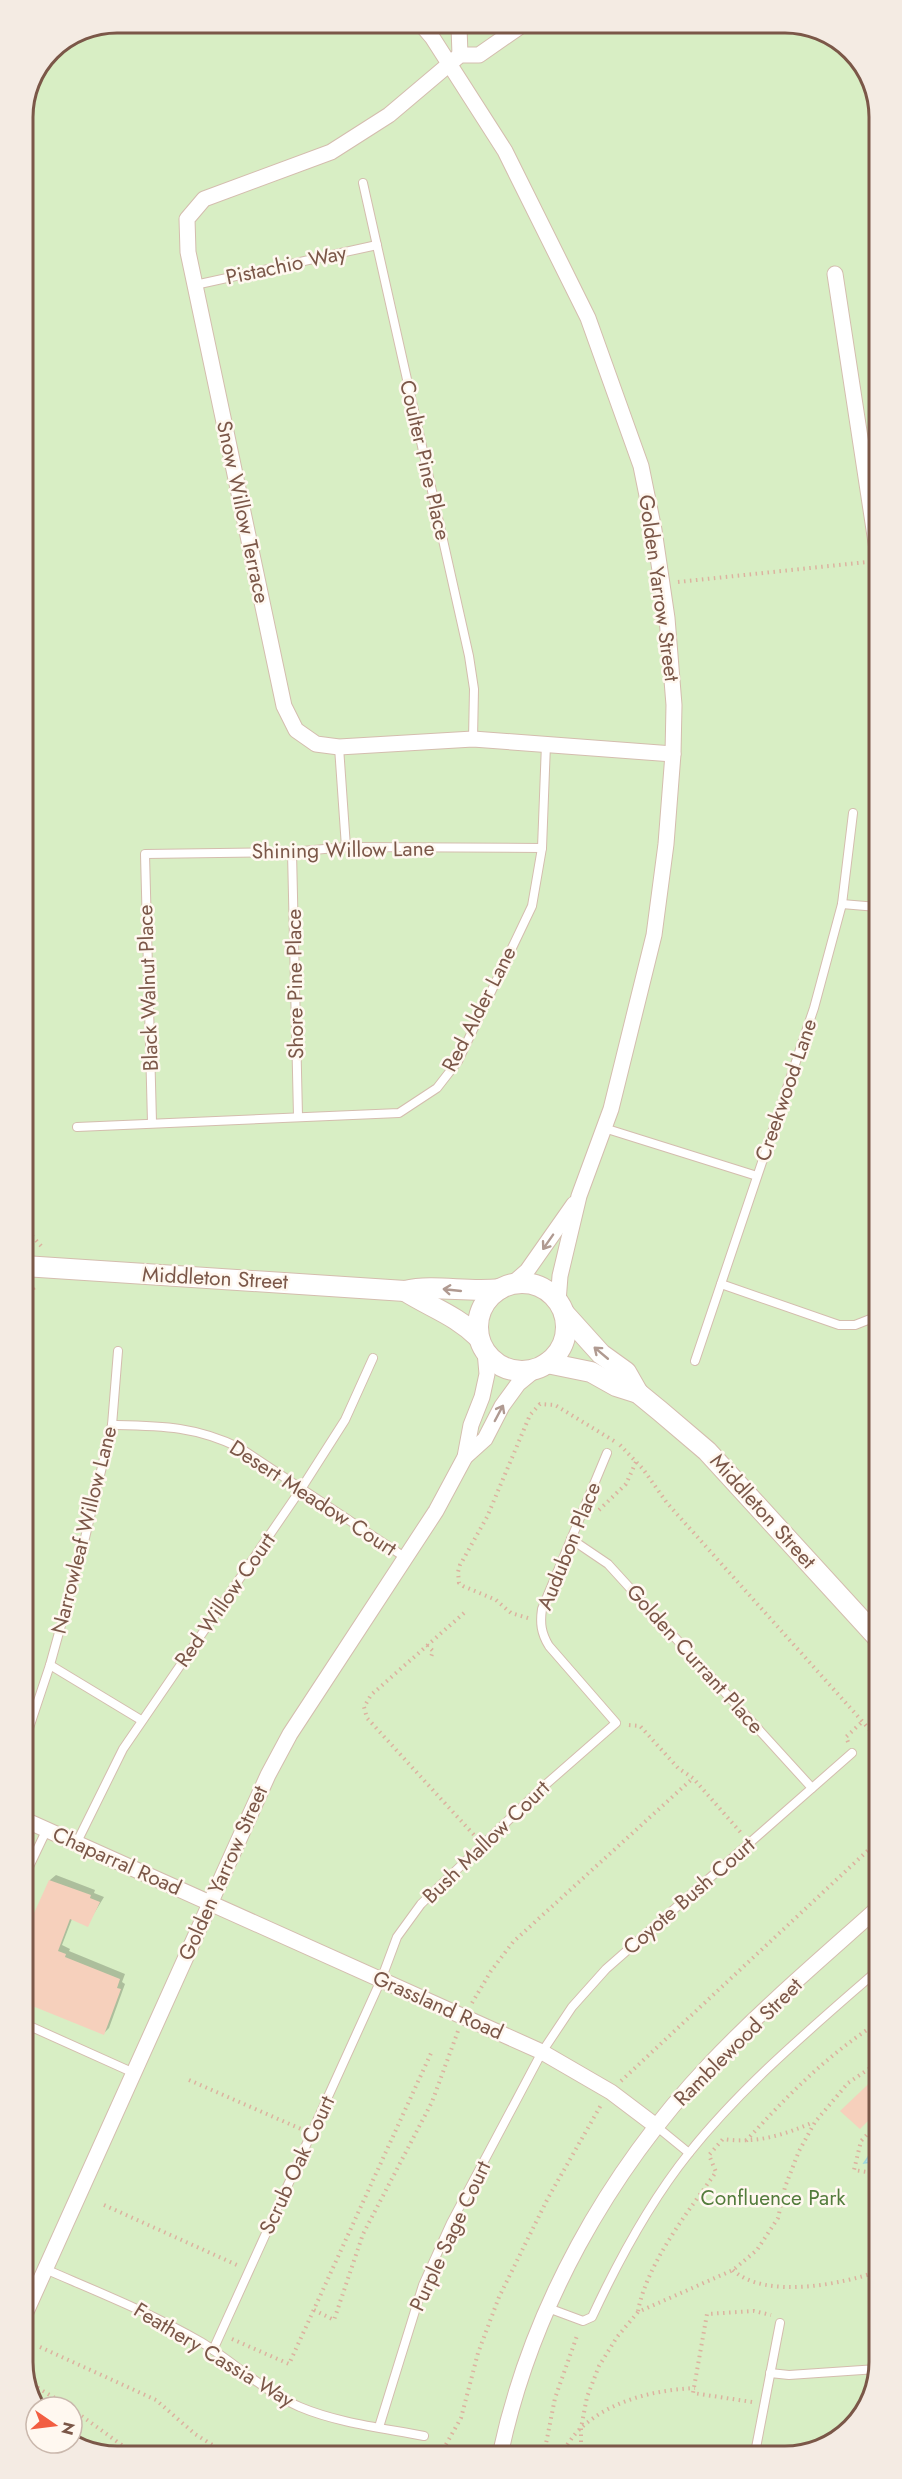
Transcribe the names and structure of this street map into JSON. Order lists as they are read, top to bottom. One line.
{"streets":{"street":["Snow Willow Terrace","Golden Yarrow Street","Middleton Street","Chaparral Road","Grassland Road","Ramblewood Street"],"lane":["Pistachio Way","Coulter Pine Place","Shining Willow Lane","Shore Pine Place","Black Walnut Place","Red Alder Lane","Creekwood Lane","Desert Meadow Court","Narrowleaf Willow Lane","Audubon Place","Red Willow Court","Golden Currant Place","Bush Mallow Court","Coyote Bush Court","Scrub Oak Court","Purple Sage Court","Feathery Cassia Way"]},"crossings":[["Pistachio Way","Coulter Pine Place"],["Pistachio Way","Snow Willow Terrace"],["Coulter Pine Place","Snow Willow Terrace"],["Snow Willow Terrace","Golden Yarrow Street"],["Snow Willow Terrace","Red Alder Lane"],["Golden Yarrow Street","Middleton Street"],["Golden Yarrow Street","Desert Meadow Court"],["Golden Yarrow Street","Chaparral Road"],["Golden Yarrow Street","Grassland Road"],["Golden Yarrow Street","Feathery Cassia Way"],["Shining Willow Lane","Shore Pine Place"],["Shining Willow Lane","Black Walnut Place"],["Shining Willow Lane","Red Alder Lane"],["Shore Pine Place","Red Alder Lane"],["Black Walnut Place","Red Alder Lane"],["Desert Meadow Court","Narrowleaf Willow Lane"],["Desert Meadow Court","Red Willow Court"],["Audubon Place","Golden Currant Place"],["Audubon Place","Bush Mallow Court"],["Red Willow Court","Chaparral Road"],["Golden Currant Place","Coyote Bush Court"],["Bush Mallow Court","Grassland Road"],["Bush Mallow Court","Scrub Oak Court"],["Chaparral Road","Grassland Road"],["Coyote Bush Court","Grassland Road"],["Coyote Bush Court","Purple Sage Court"],["Grassland Road","Ramblewood Street"],["Grassland Road","Scrub Oak Court"],["Grassland Road","Purple Sage Court"],["Scrub Oak Court","Feathery Cassia Way"],["Purple Sage Court","Feathery Cassia Way"]],"parks":["Confluence Park"],"north":"right"}
